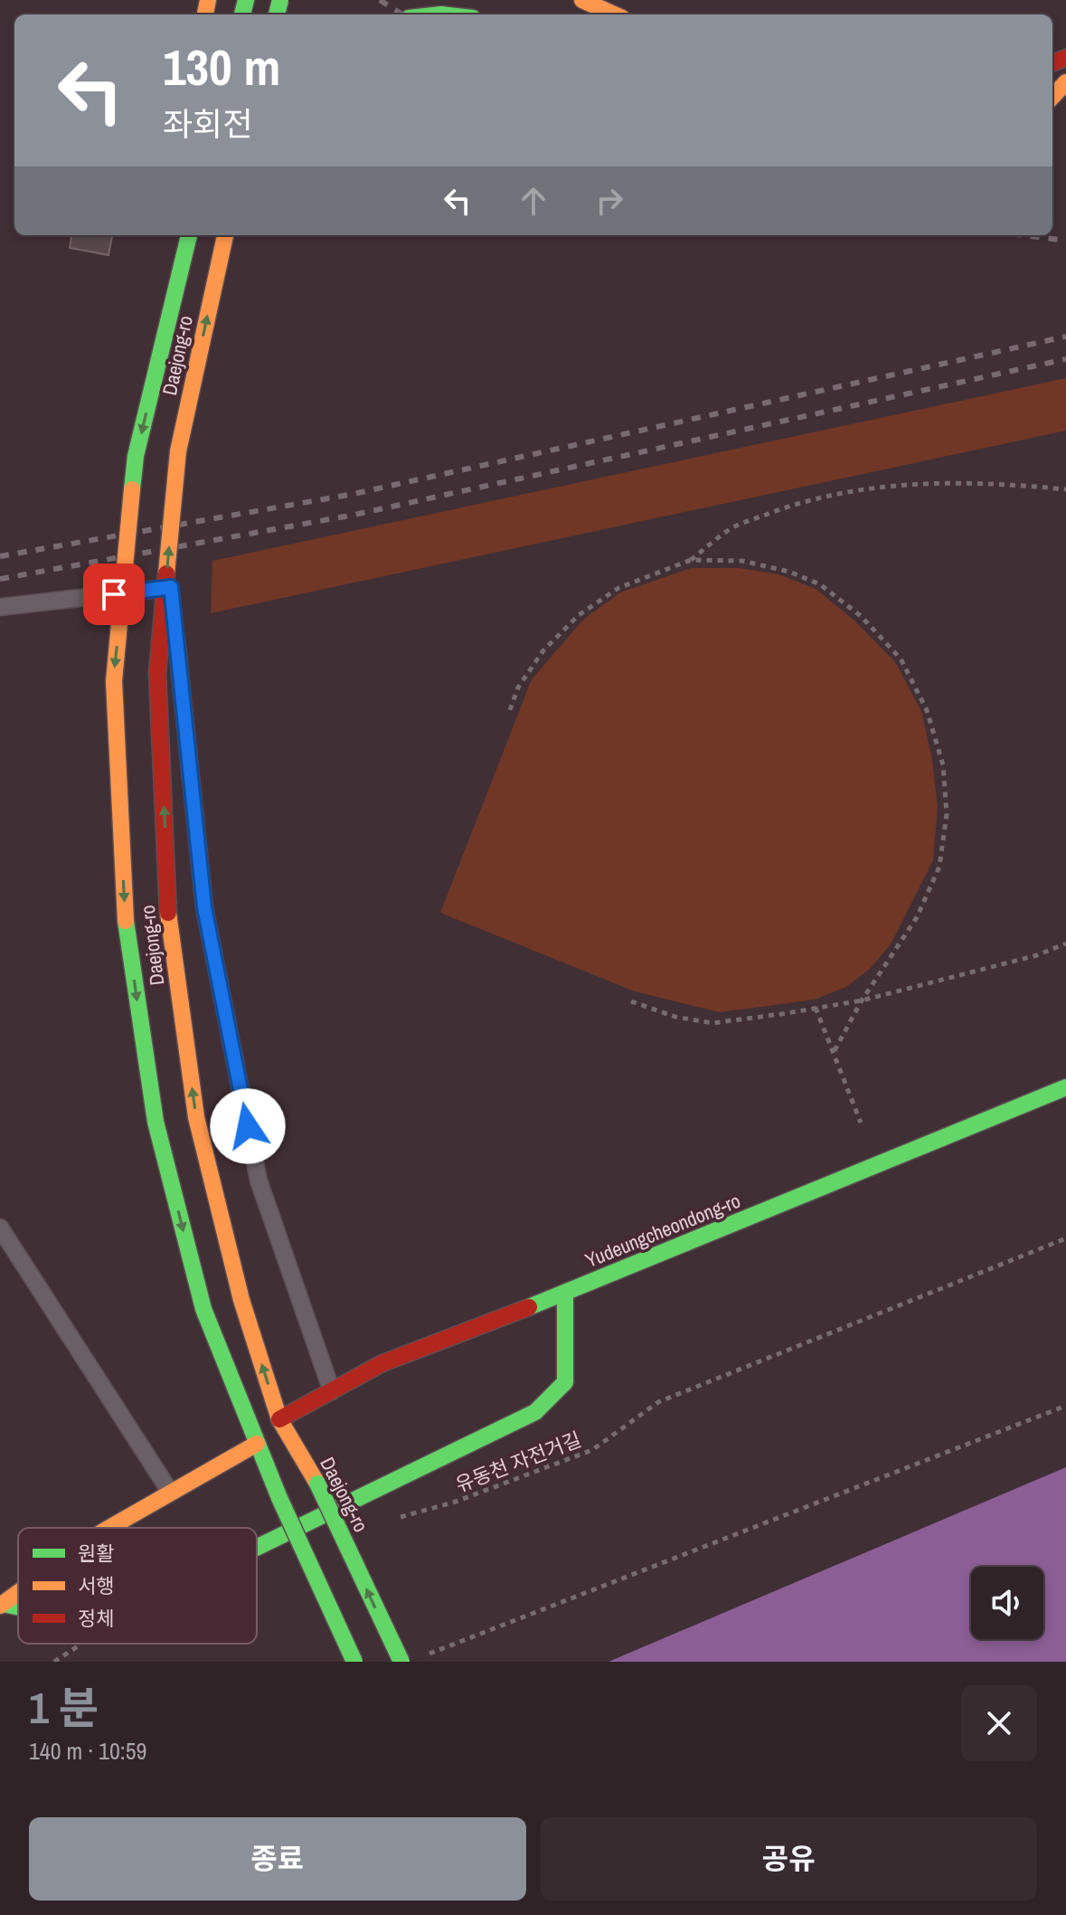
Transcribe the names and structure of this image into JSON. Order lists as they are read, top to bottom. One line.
{"streets":{"main road":["Daejong-ro","Yudeungcheondong-ro"],"path":["유동천 자전거길"]},"crossings":[["Daejong-ro","Yudeungcheondong-ro"]],"legend":["원활","서행","정체"],"page":{"turn":["130 m","좌회전"],"heading":["1 분","140 m · 10:59"],"buttons":["종료","공유"]}}
